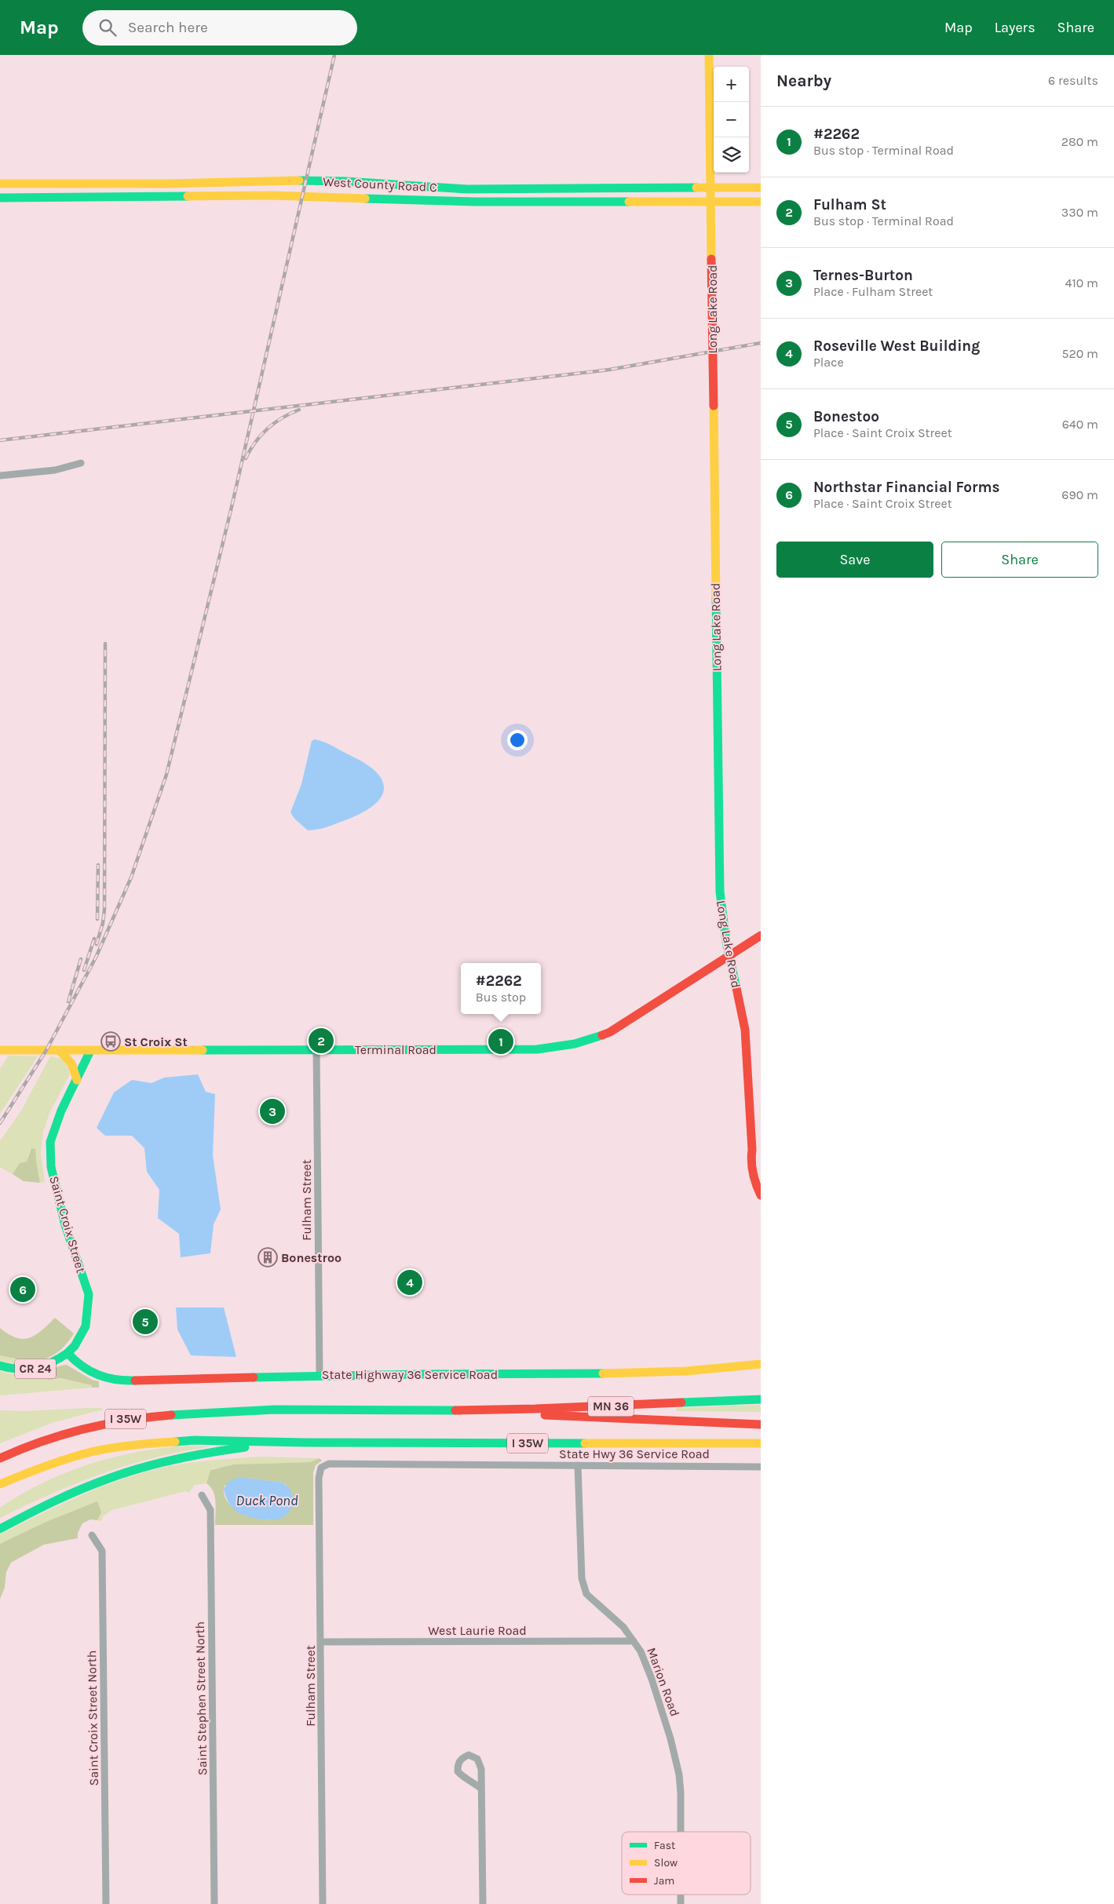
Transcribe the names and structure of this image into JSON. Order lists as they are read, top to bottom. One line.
{"streets":{"main road":["West County Road C","Long Lake Road","Terminal Road","Saint Croix Street","CR 24","State Highway 36 Service Road","MN 36","I 35W"],"street":["Fulham Street","State Hwy 36 Service Road","West Laurie Road","Marion Road","Saint Stephen Street North","Saint Croix Street North"]},"crossings":[["West County Road C","Long Lake Road"],["Long Lake Road","Terminal Road"],["Terminal Road","Fulham Street"],["Terminal Road","Saint Croix Street"],["Fulham Street","State Highway 36 Service Road"],["Fulham Street","State Hwy 36 Service Road"],["Fulham Street","West Laurie Road"],["Saint Croix Street","CR 24"],["Saint Croix Street","State Highway 36 Service Road"],["CR 24","State Highway 36 Service Road"],["MN 36","I 35W"],["State Hwy 36 Service Road","Marion Road"],["West Laurie Road","Marion Road"]],"water":["Duck Pond"],"places":{"bus stop":["St Croix St"],"building":["Bonestroo"]},"legend":["Fast","Slow","Jam"],"page":{"header":"Map","search":"Search here","nav":["Map","Layers","Share"],"heading":["Nearby","6 results"],"map_buttons":["+","−"],"list":[{"mark":"1","name":"#2262","note":"Bus stop · Terminal Road","value":"280 m"},{"mark":"2","name":"Fulham St","note":"Bus stop · Terminal Road","value":"330 m"},{"mark":"3","name":"Ternes-Burton","note":"Place · Fulham Street","value":"410 m"},{"mark":"4","name":"Roseville West Building","note":"Place","value":"520 m"},{"mark":"5","name":"Bonestoo","note":"Place · Saint Croix Street","value":"640 m"},{"mark":"6","name":"Northstar Financial Forms","note":"Place · Saint Croix Street","value":"690 m"}],"buttons":["Save","Share"],"popup":["#2262","Bus stop"],"pins":["2","1","3","4","6","5"]}}
